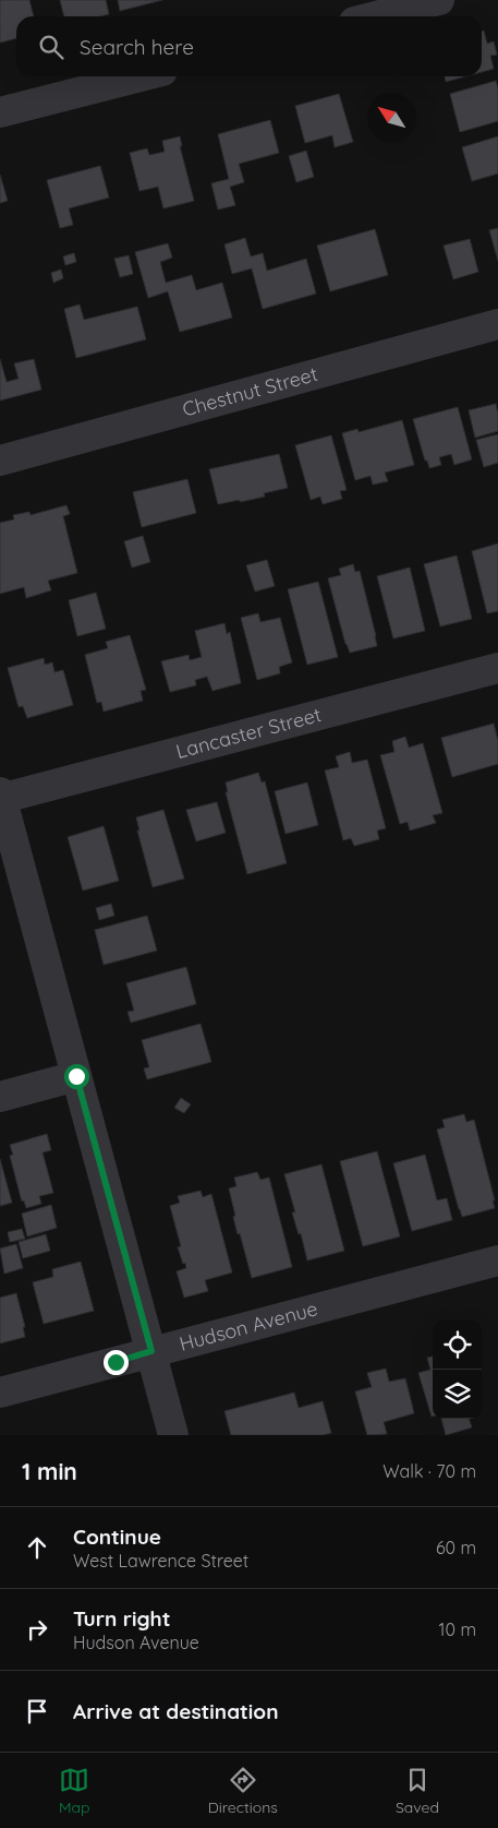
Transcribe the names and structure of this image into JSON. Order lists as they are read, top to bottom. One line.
{"streets":{"street":["Chestnut Street","Lancaster Street","Hudson Avenue"]},"north":"top left","page":{"search":"Search here","heading":["1 min","Walk · 70 m"],"list":[["Continue","West Lawrence Street","60 m"],["Turn right","Hudson Avenue","10 m"],"Arrive at destination"],"nav":["Map","Directions","Saved"]}}
